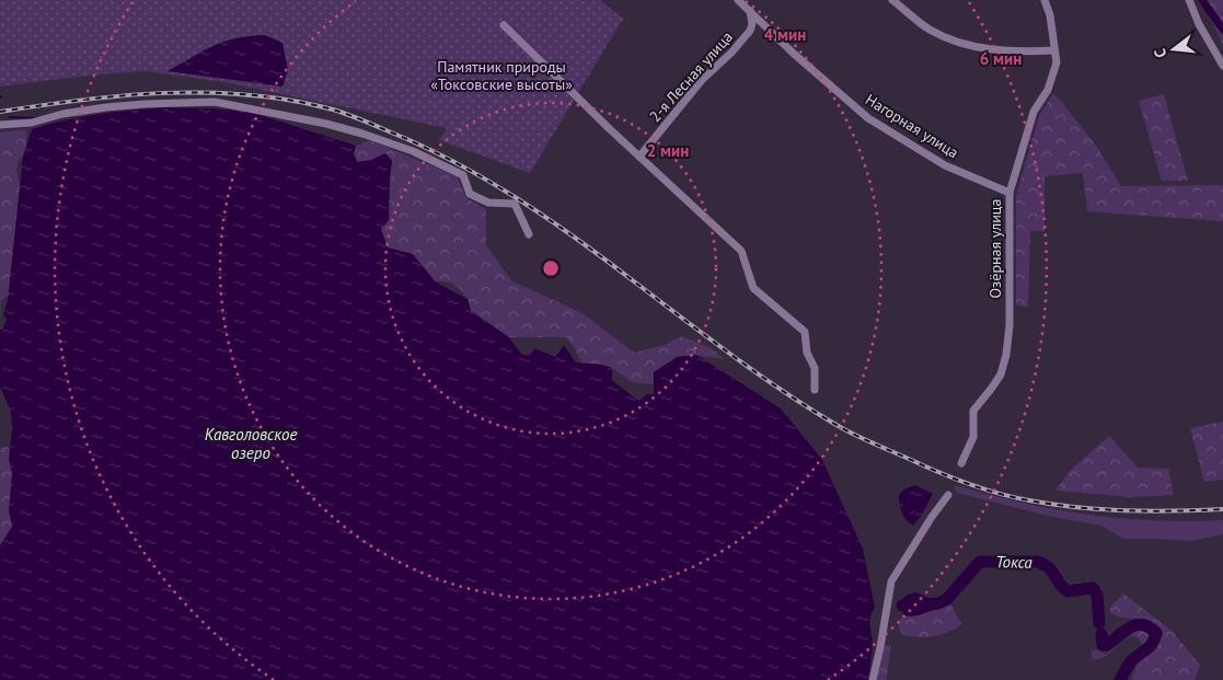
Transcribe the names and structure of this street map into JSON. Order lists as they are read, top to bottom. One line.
{"streets":{"street":["2-я Лесная улица","Нагорная улица","Озёрная улица"]},"crossings":[["2-я Лесная улица","Нагорная улица"],["Нагорная улица","Озёрная улица"]],"water":["Кавголовское озеро","Токса"],"parks":["Памятник природы «Токсовские высоты»"],"north":"left","rings":["4 мин","6 мин","2 мин"]}
